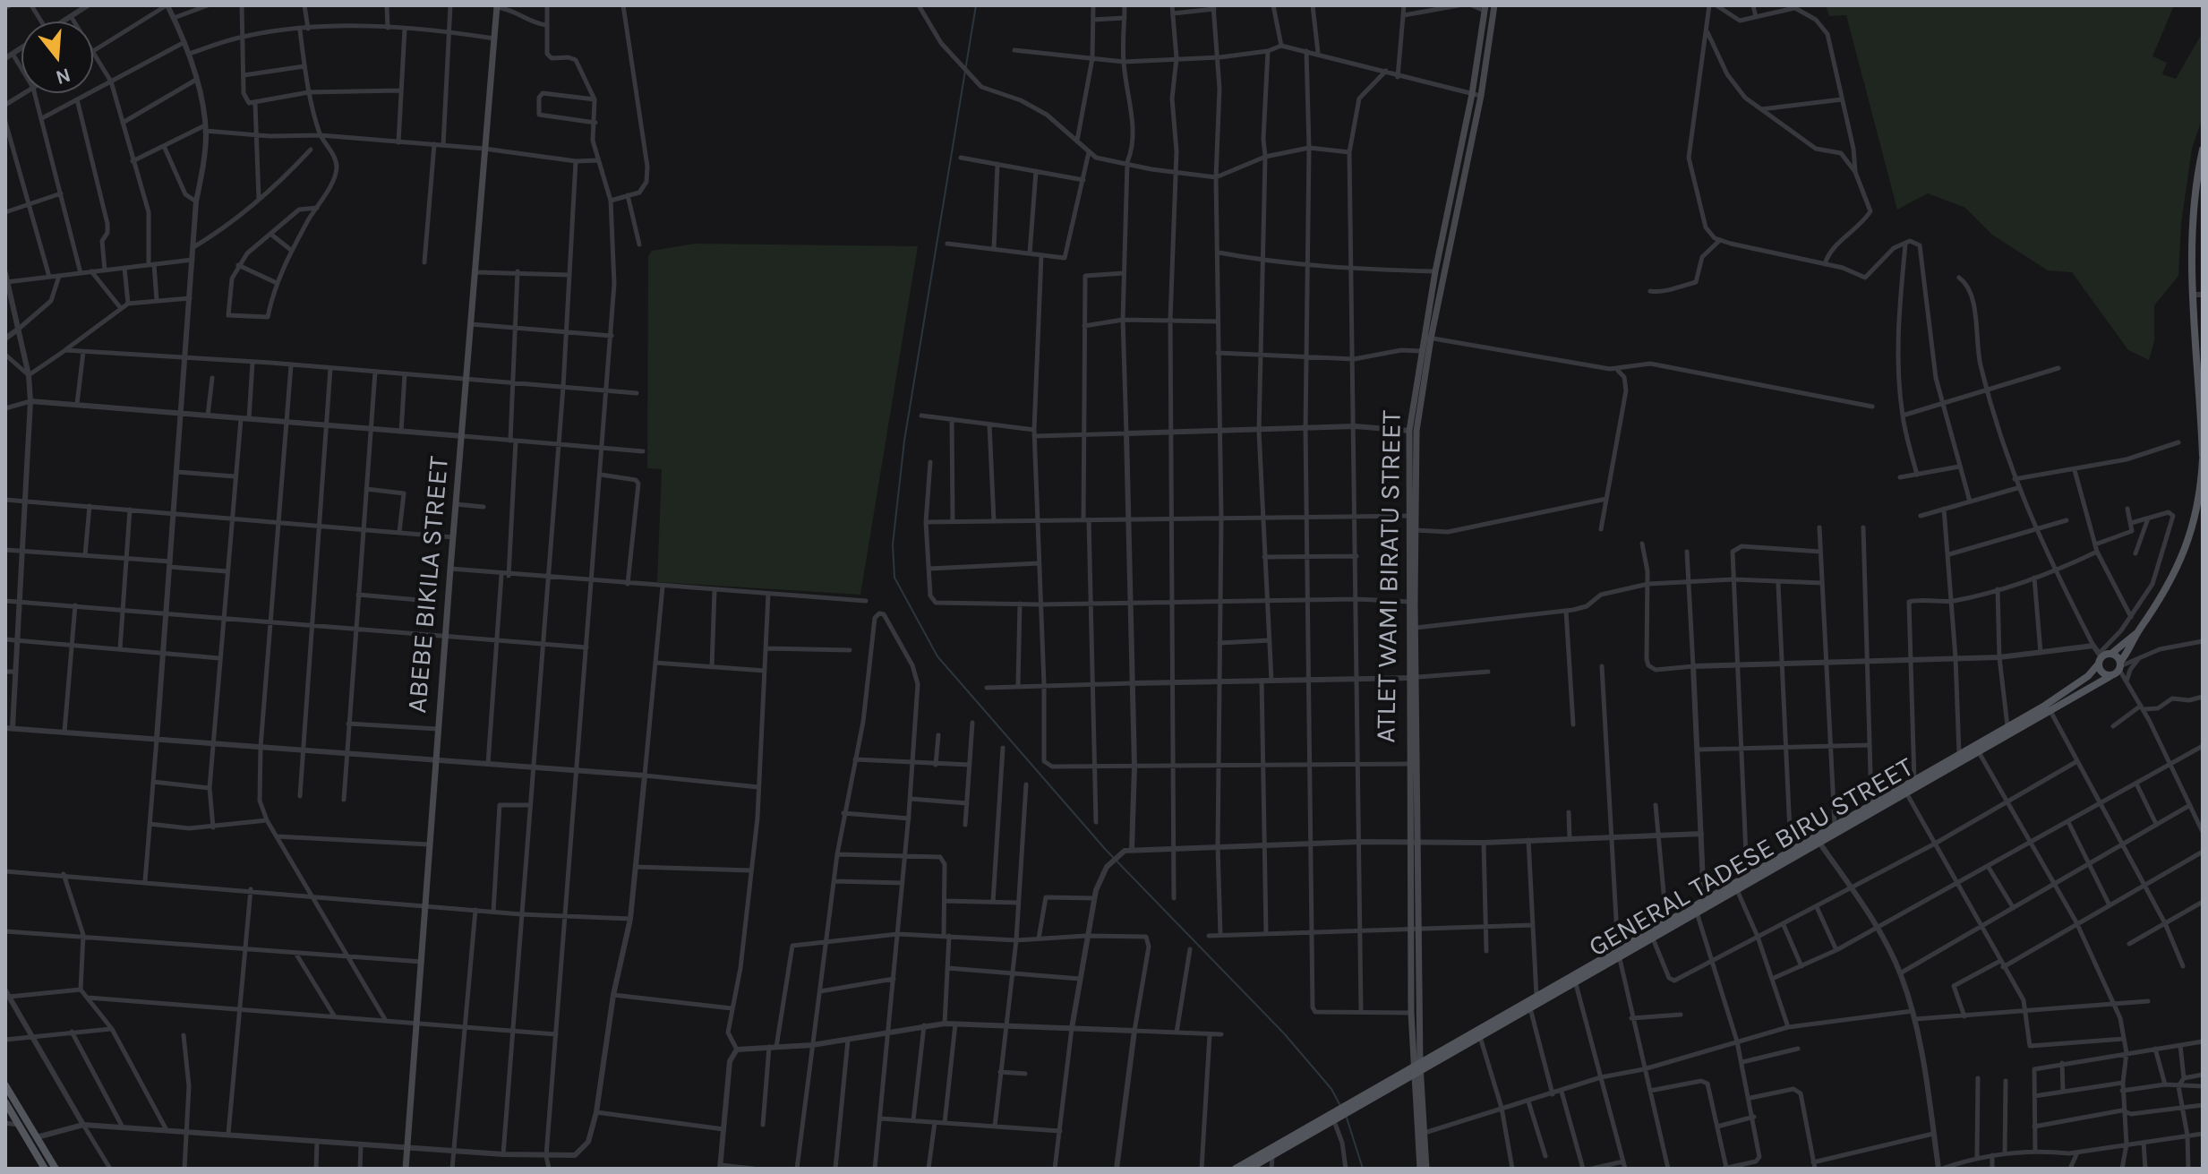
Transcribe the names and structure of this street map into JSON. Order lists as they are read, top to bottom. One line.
{"streets":{"main road":["ATLET WAMI BIRATU STREET","ABEBE BIKILA STREET","GENERAL TADESE BIRU STREET"]},"crossings":[["ATLET WAMI BIRATU STREET","GENERAL TADESE BIRU STREET"]],"north":"bottom"}
